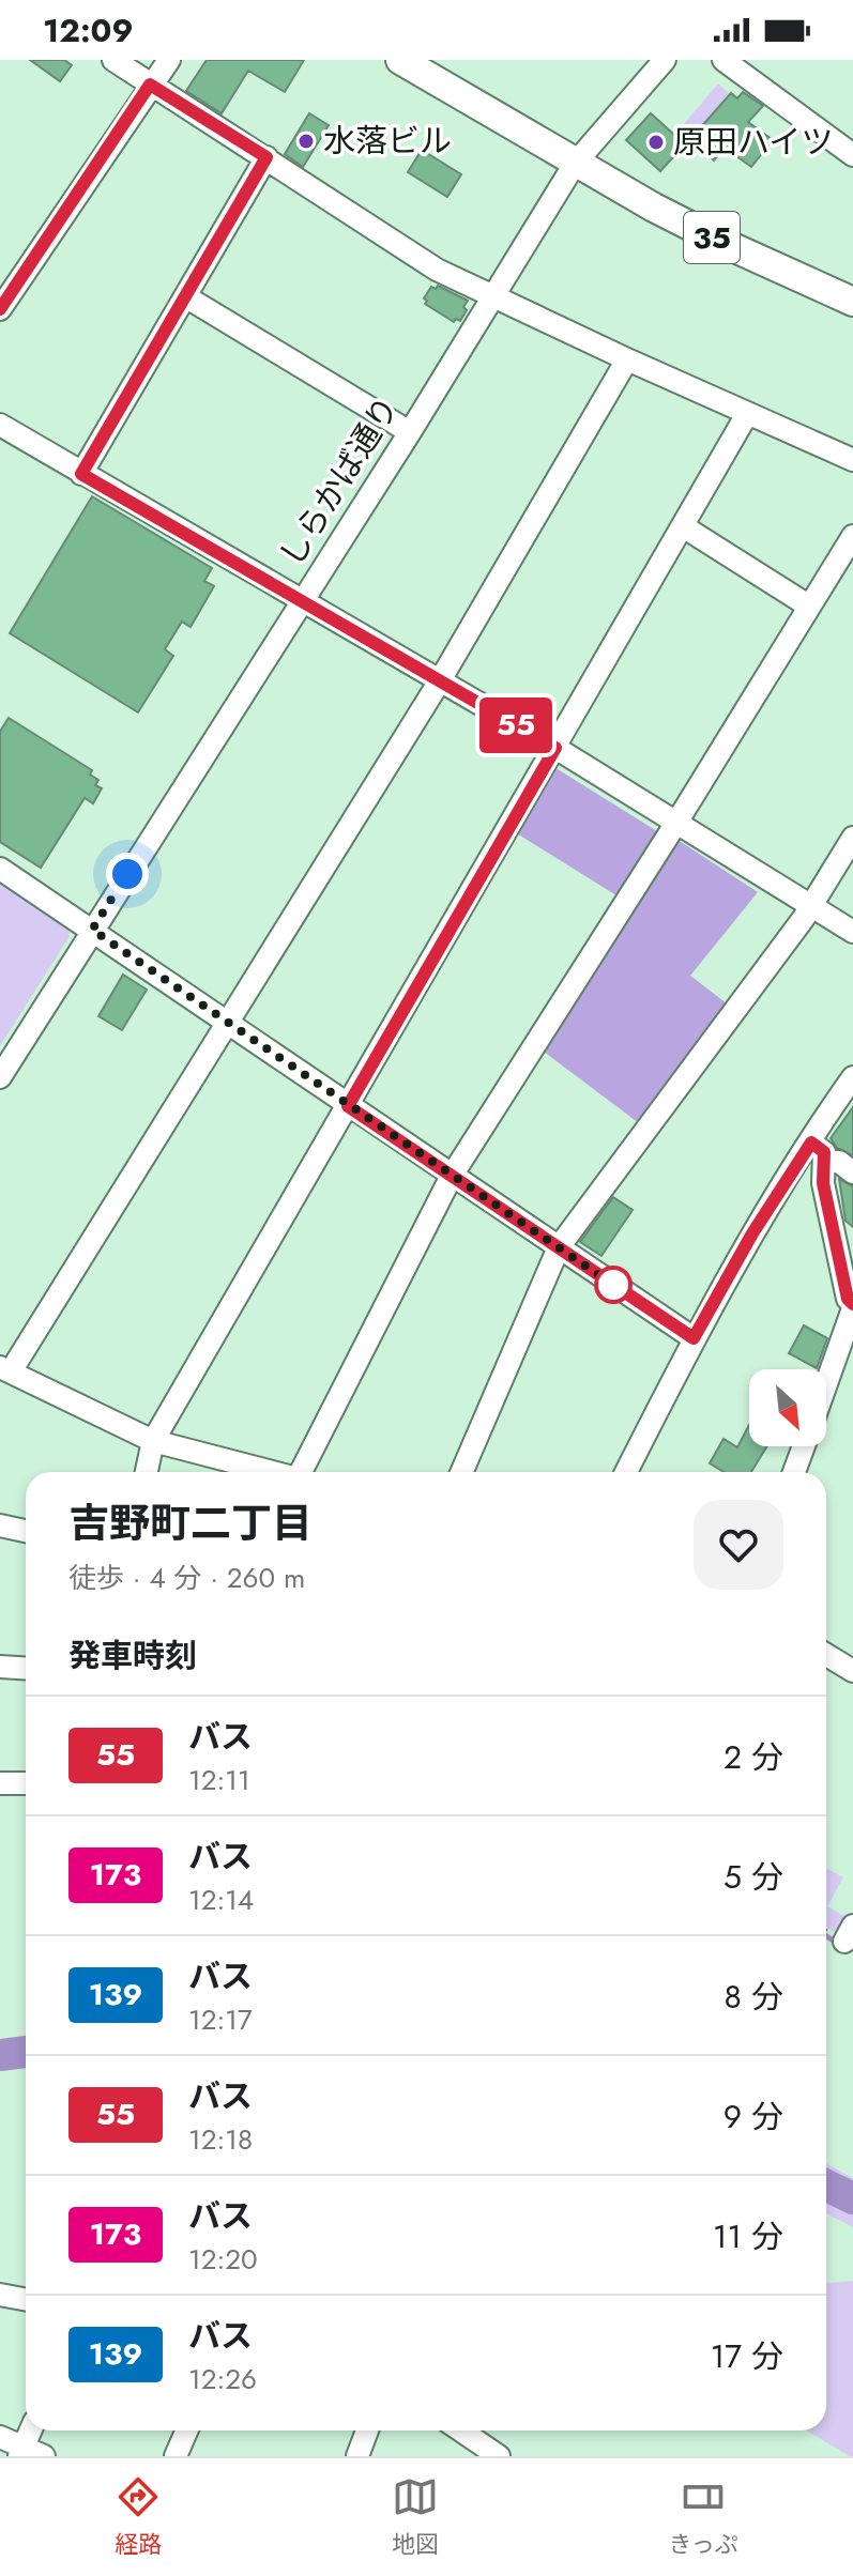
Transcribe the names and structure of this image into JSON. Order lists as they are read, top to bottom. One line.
{"streets":{"main road":["35"],"street":["しらかば通り"]},"crossings":[["35","しらかば通り"]],"places":["水落ビル","原田ハイツ"],"lines":["bus line 55"],"north":"bottom right","page":{"status":"12:09","on_map":"55","heading":[["吉野町二丁目","徒歩 · 4 分 · 260 m"],"発車時刻"],"list":[{"mark":"55","name":"バス","note":"12:11","value":"2 分"},{"mark":"173","name":"バス","note":"12:14","value":"5 分"},{"mark":"139","name":"バス","note":"12:17","value":"8 分"},{"mark":"55","name":"バス","note":"12:18","value":"9 分"},{"mark":"173","name":"バス","note":"12:20","value":"11 分"},{"mark":"139","name":"バス","note":"12:26","value":"17 分"}],"tabs":["経路","地図","きっぷ"]}}
